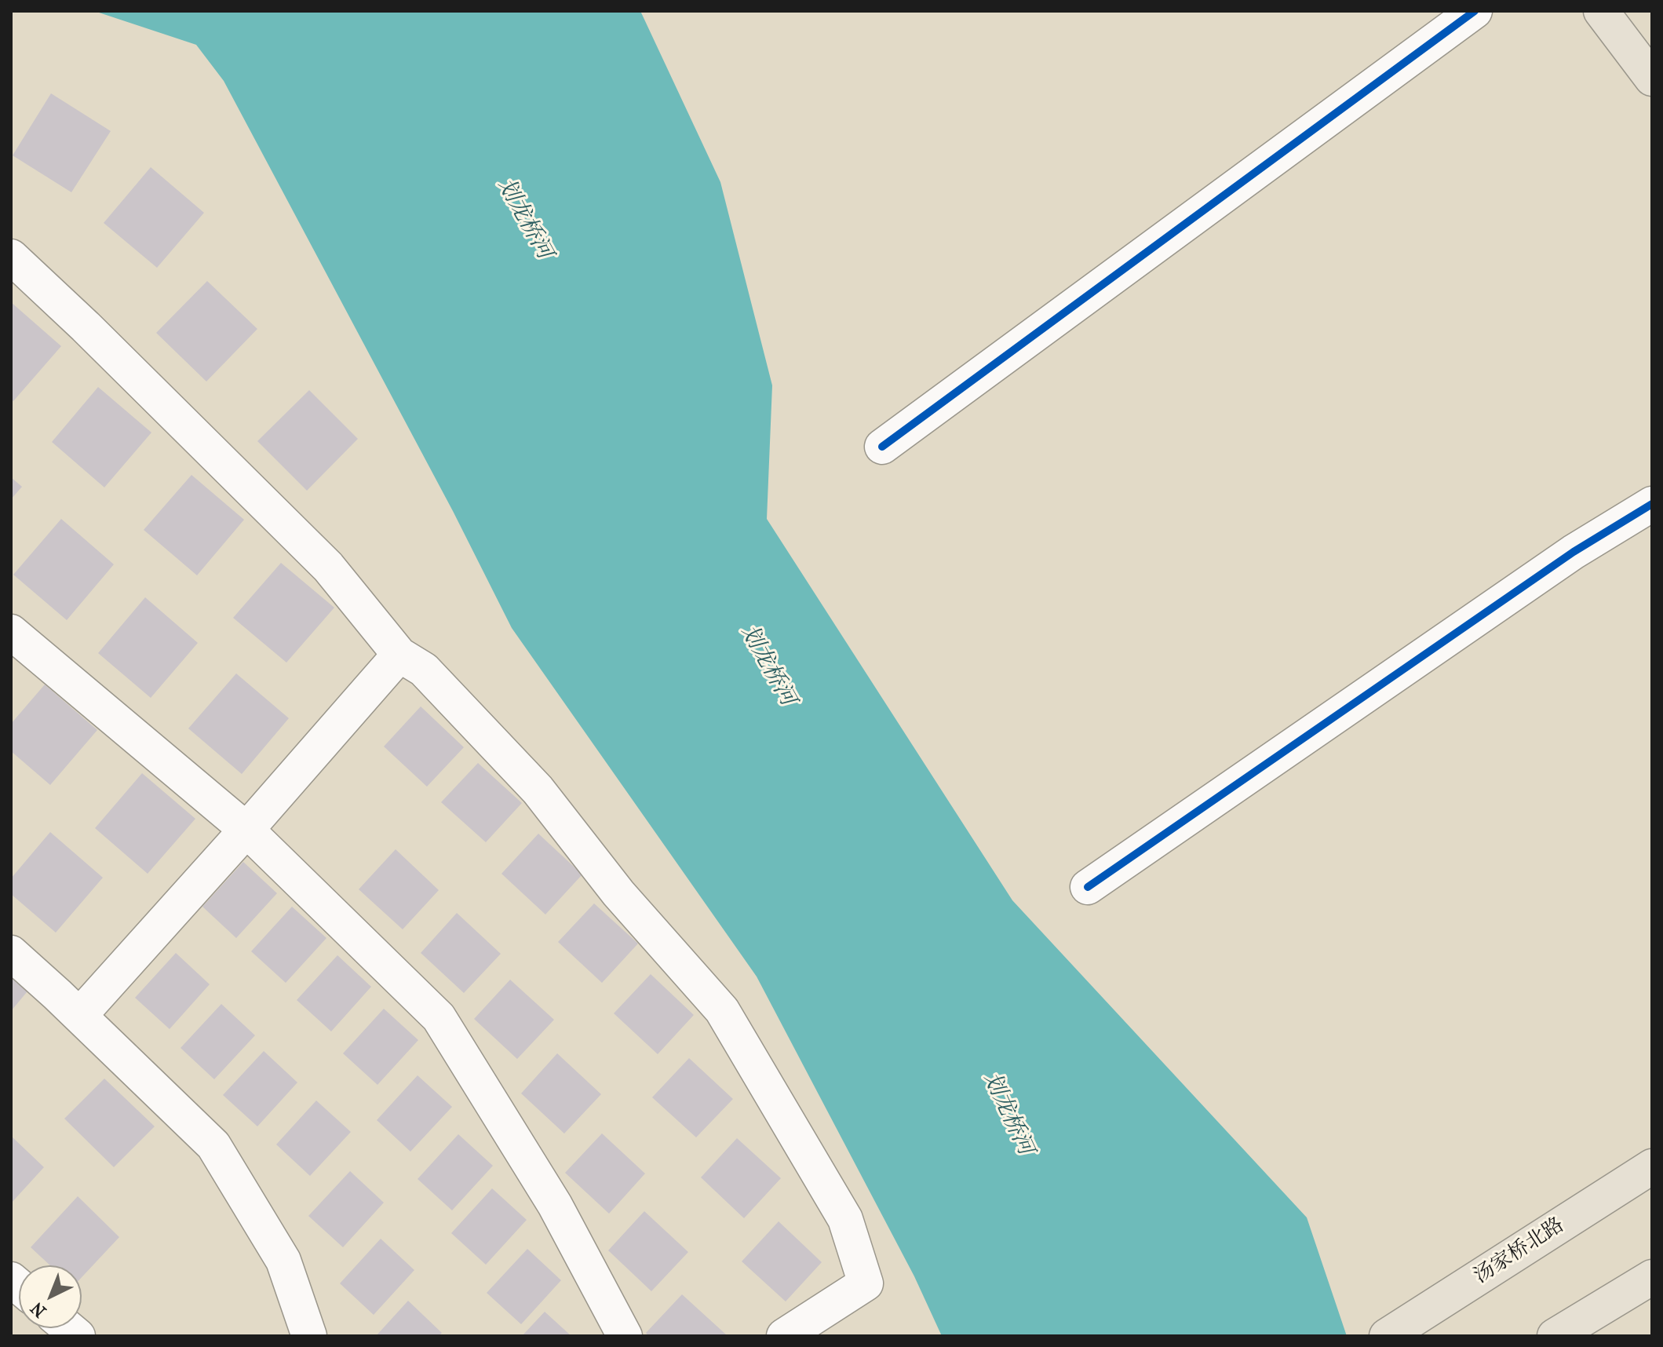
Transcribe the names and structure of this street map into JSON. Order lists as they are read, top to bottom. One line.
{"streets":{"main road":["汤家桥北路"]},"water":["划龙桥河"],"north":"bottom left"}
